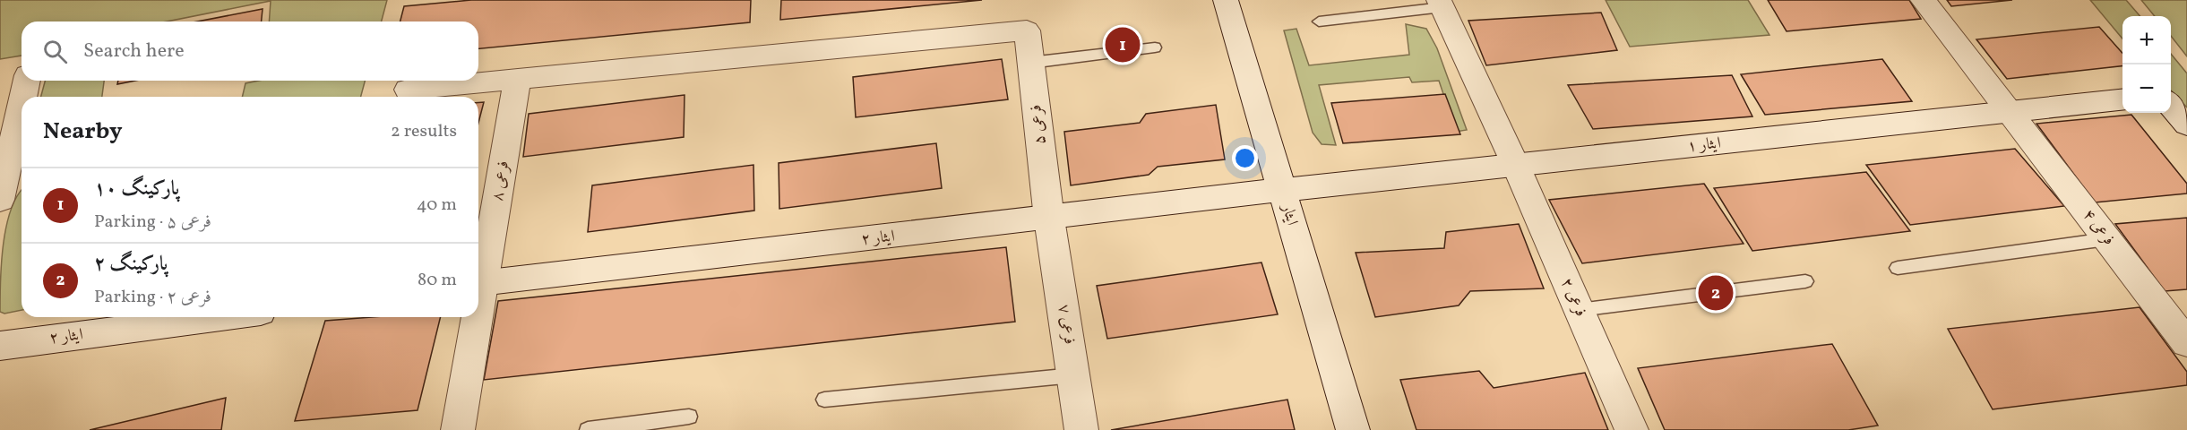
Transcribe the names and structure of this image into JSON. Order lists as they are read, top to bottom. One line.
{"streets":{"street":["فرعی ۵","ایثار ۱","فرعی ۸","ایثار","فرعی ۴","ایثار ۲","فرعی ۲","فرعی ۷"]},"crossings":[["فرعی ۵","فرعی ۸"],["فرعی ۵","ایثار ۲"],["فرعی ۵","فرعی ۷"],["ایثار ۱","ایثار"],["ایثار ۱","فرعی ۴"],["ایثار ۱","ایثار ۲"],["ایثار ۱","فرعی ۲"],["فرعی ۸","ایثار ۲"],["ایثار","ایثار ۲"],["ایثار ۲","فرعی ۷"]],"page":{"map_buttons":["+","−"],"search":"Search here","pins":["1","2"],"heading":["Nearby","2 results"],"list":[{"mark":"1","name":"پارکینگ ۱۰","note":"Parking · فرعی ۵","value":"40 m"},{"mark":"2","name":"پارکینگ ۲","note":"Parking · فرعی ۲","value":"80 m"}]}}
